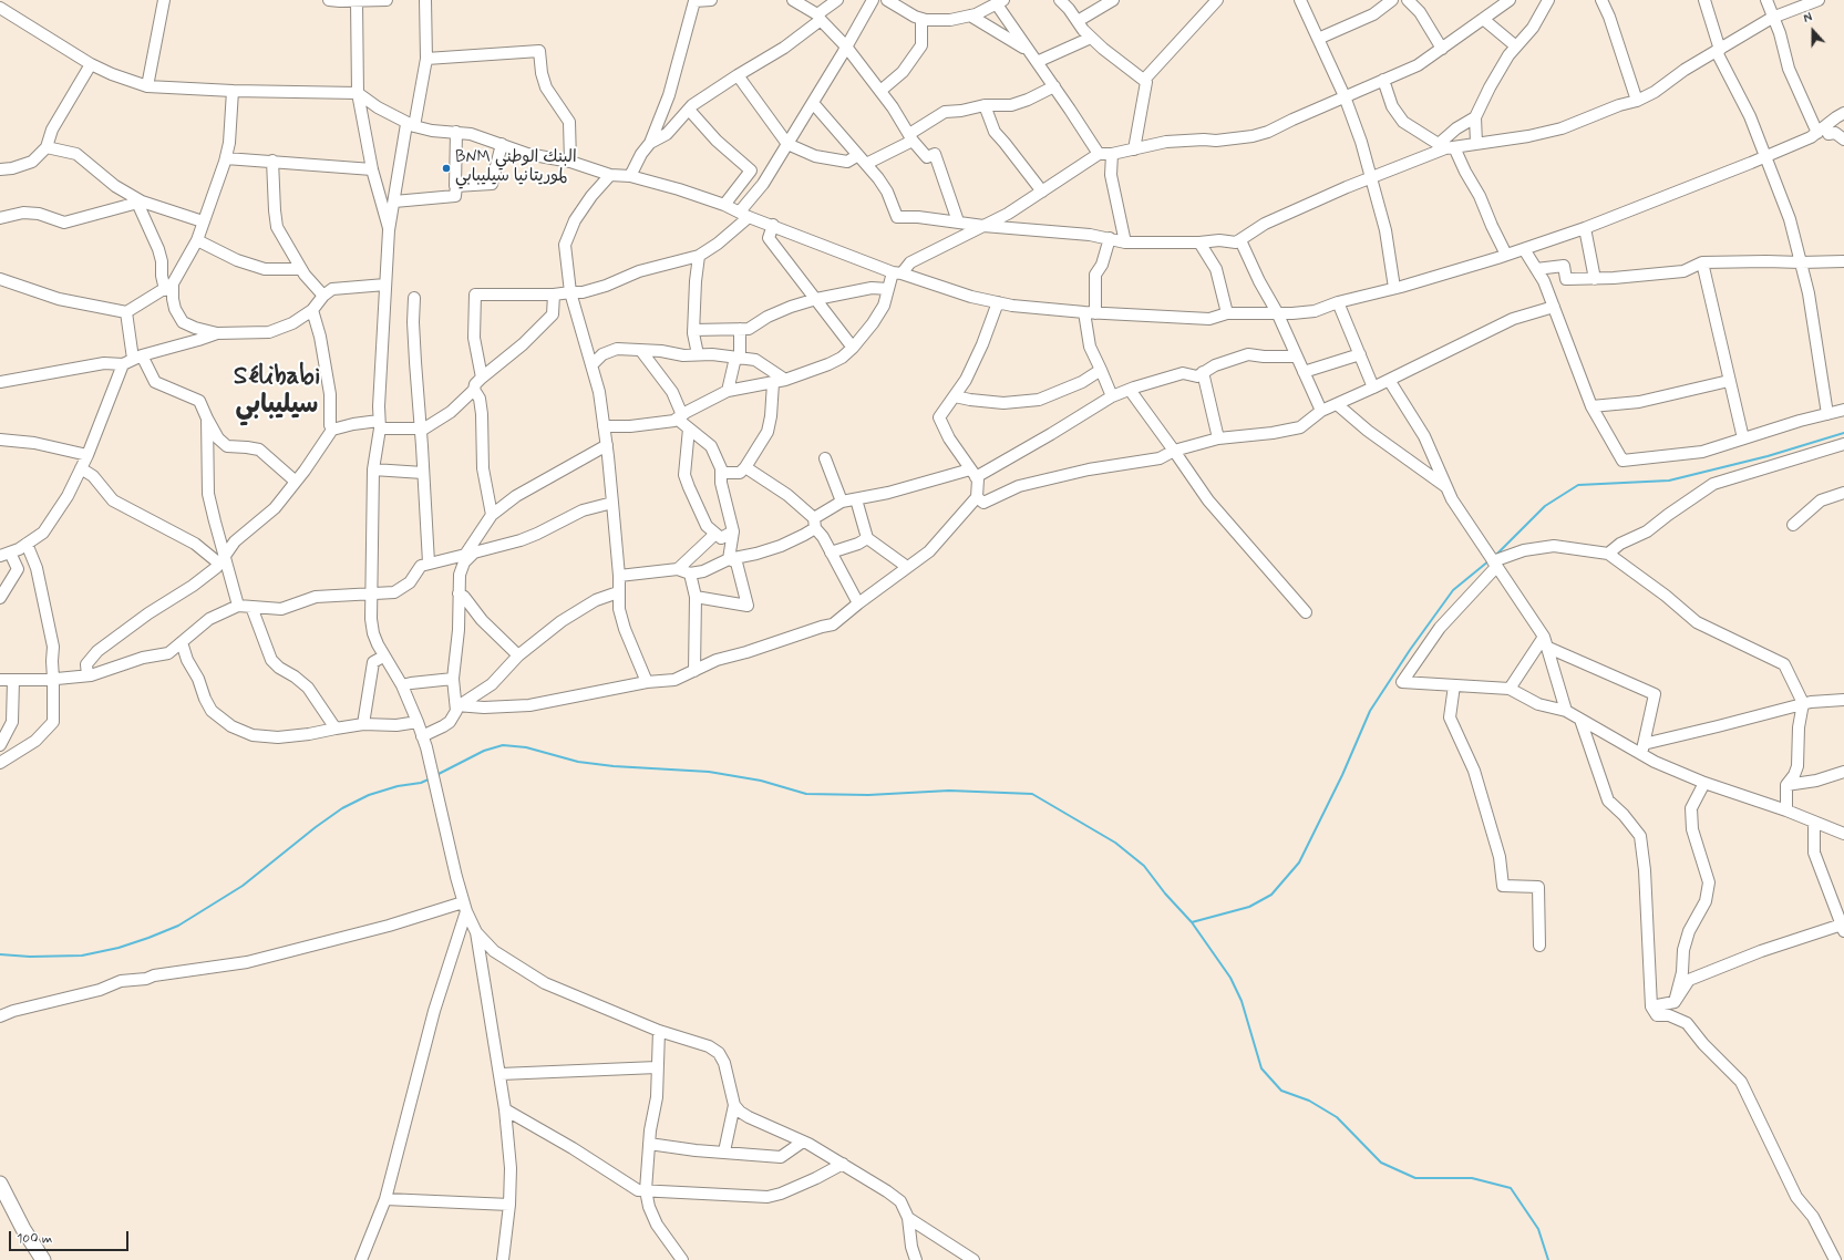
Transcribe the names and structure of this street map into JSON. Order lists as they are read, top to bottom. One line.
{"districts":["Sélibabi سيليبابي"],"places":["BNM البنك الوطني لموريتانيا سيليبابي"],"scale_bar":"100 m","north":"top"}
